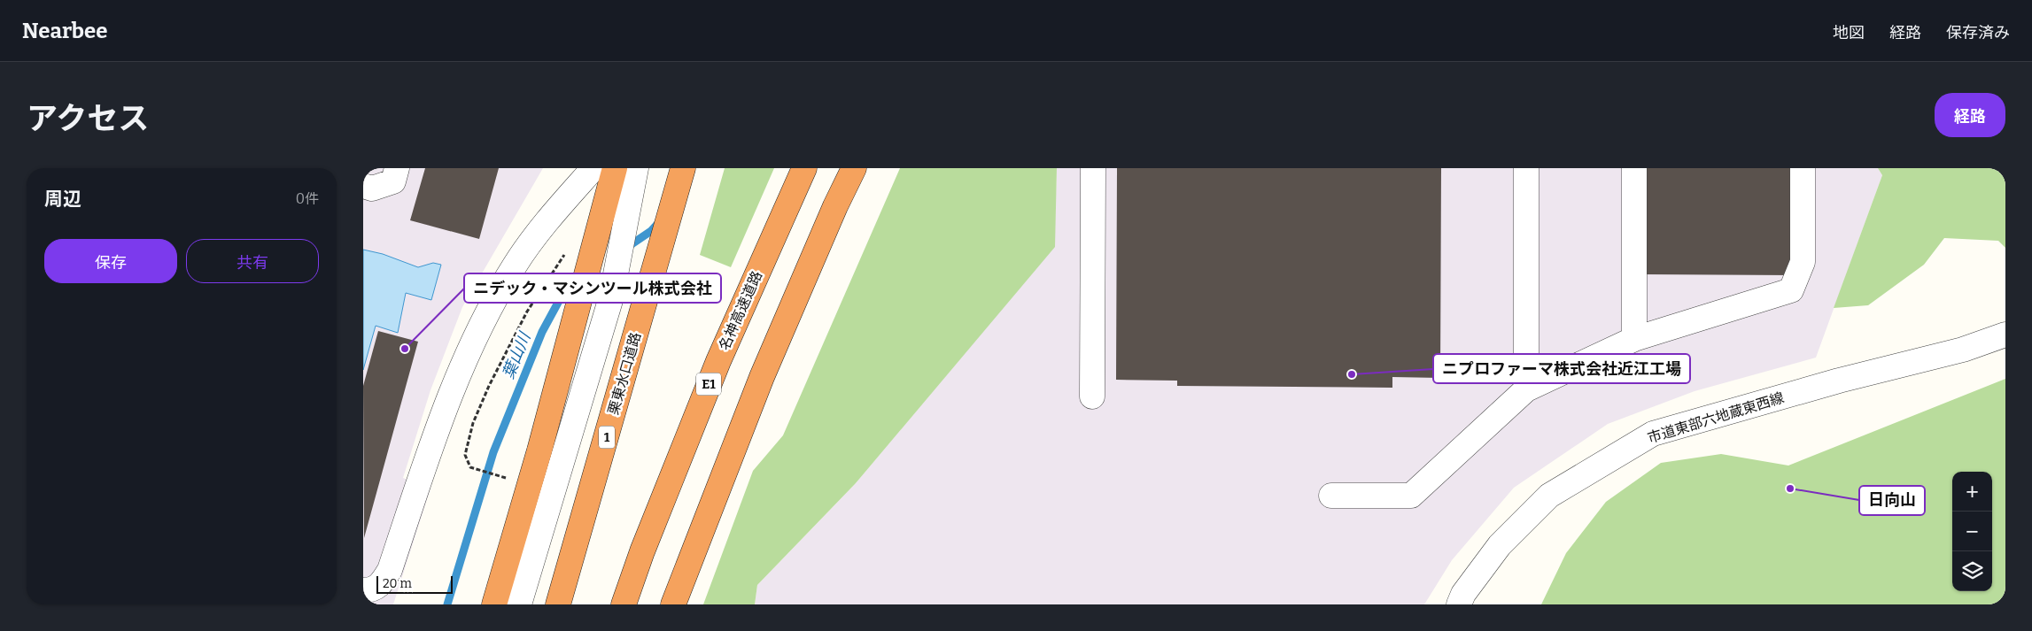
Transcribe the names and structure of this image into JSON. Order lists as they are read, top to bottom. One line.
{"streets":{"highway":["名神高速道路","栗東水口道路","E1","1"],"street":["市道東部六地蔵東西線"]},"water":["葉山川"],"places":["ニデック・マシンツール株式会社","ニプロファーマ株式会社近江工場","日向山"],"scale_bar":"20 m","page":{"header":"Nearbee","nav":["地図","経路","保存済み"],"title":"アクセス","buttons":["経路",["保存","共有"]],"heading":["周辺","0件"],"map_buttons":["+","−"],"scale":"20 m"}}
